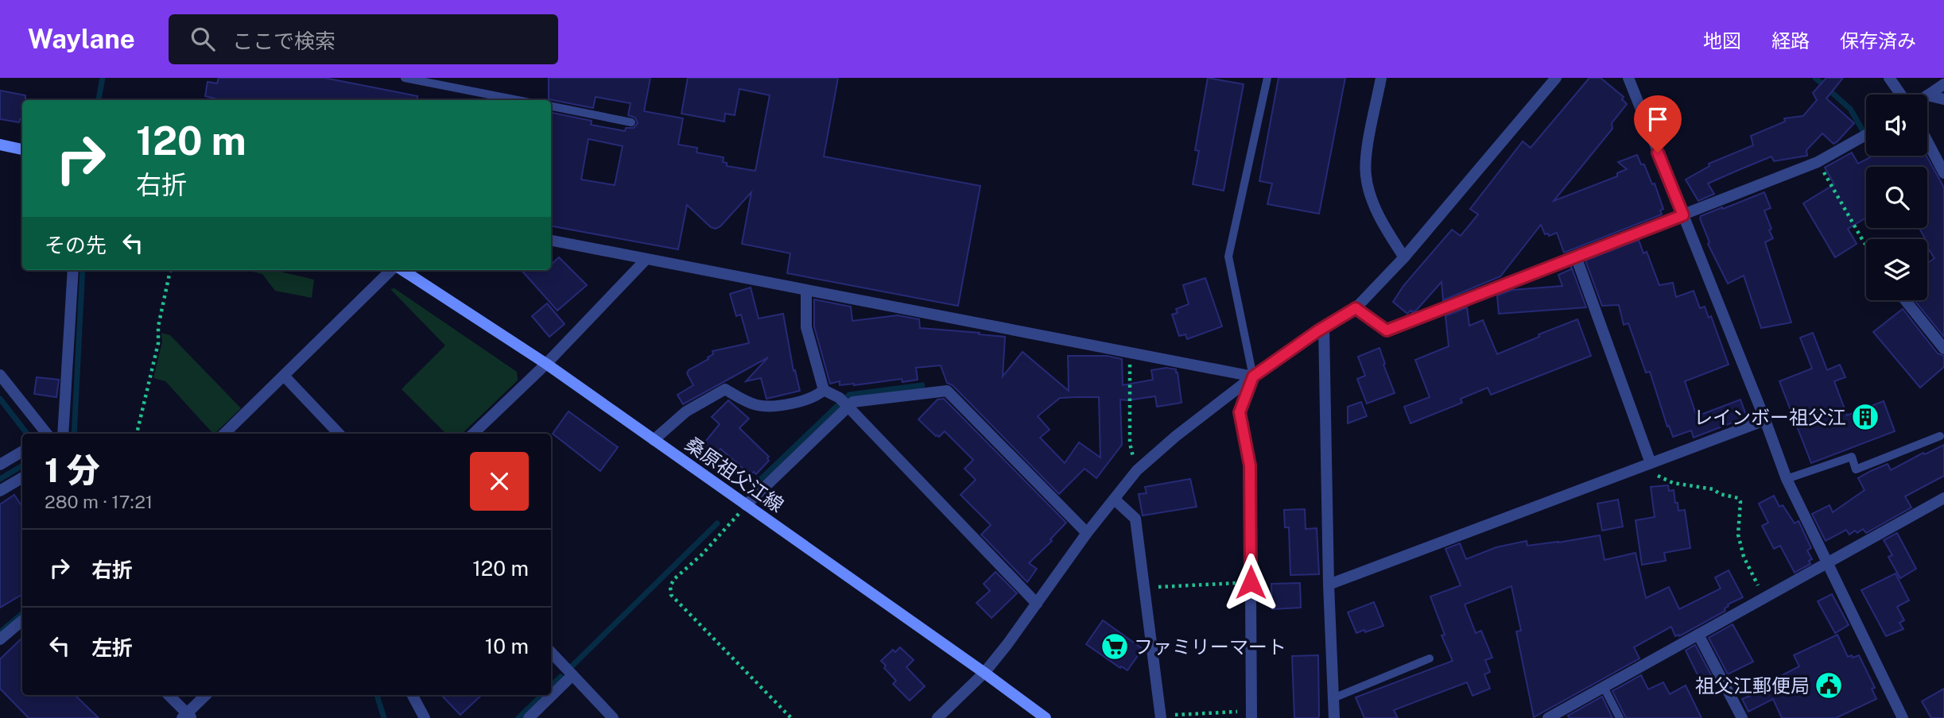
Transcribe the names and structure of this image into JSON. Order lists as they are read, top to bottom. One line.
{"streets":{"main road":["桑原祖父江線"]},"places":{"building":["レインボー祖父江"],"supermarket":["ファミリーマート"],"public building":["祖父江郵便局"]},"page":{"header":"Waylane","search":"ここで検索","nav":["地図","経路","保存済み"],"turn":["120 m","右折"],"then":"その先","heading":["1 分","280 m · 17:21"],"list":[{"name":"右折","value":"120 m"},{"name":"左折","value":"10 m"}]}}
